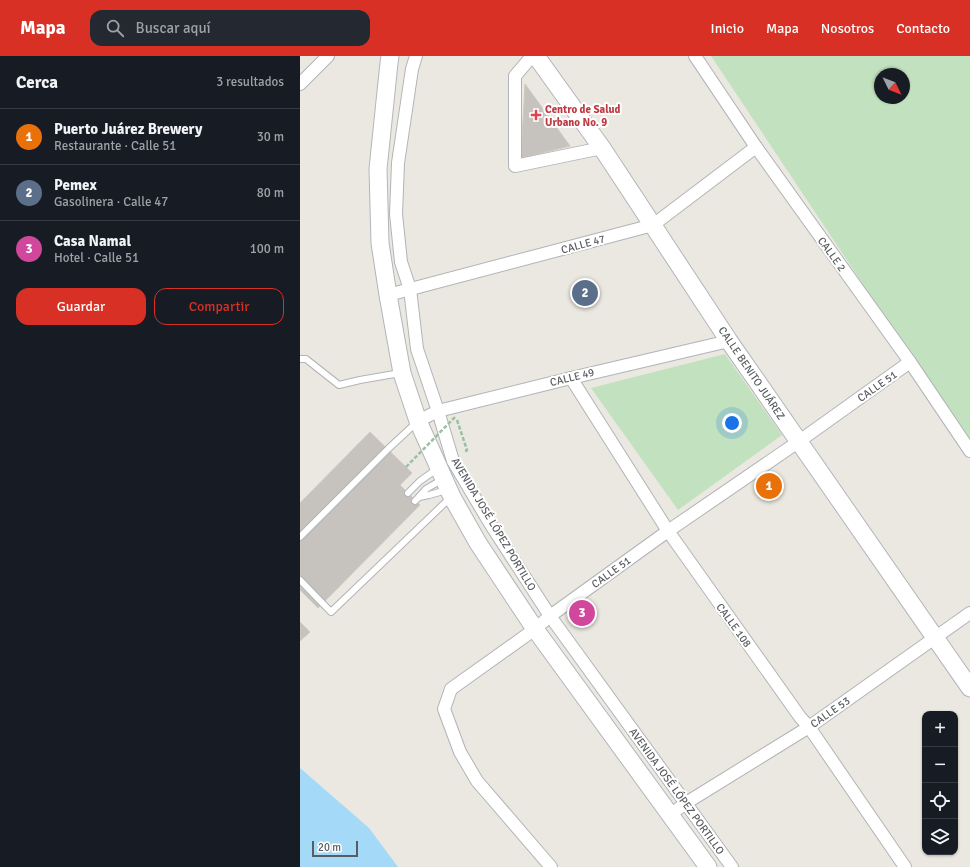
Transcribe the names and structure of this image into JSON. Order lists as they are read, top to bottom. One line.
{"streets":{"main road":["CALLE BENITO JUÁREZ","AVENIDA JOSÉ LÓPEZ PORTILLO"],"street":["CALLE 47","CALLE 2","CALLE 49","CALLE 51","CALLE 108","CALLE 53"]},"crossings":[["CALLE 47","CALLE 2"],["CALLE 47","CALLE BENITO JUÁREZ"],["CALLE 47","AVENIDA JOSÉ LÓPEZ PORTILLO"],["CALLE 2","CALLE 51"],["CALLE BENITO JUÁREZ","CALLE 49"],["CALLE BENITO JUÁREZ","CALLE 51"],["CALLE BENITO JUÁREZ","CALLE 53"],["CALLE 49","AVENIDA JOSÉ LÓPEZ PORTILLO"],["CALLE 49","CALLE 108"],["CALLE 51","AVENIDA JOSÉ LÓPEZ PORTILLO"],["CALLE 51","CALLE 108"],["AVENIDA JOSÉ LÓPEZ PORTILLO","CALLE 53"],["CALLE 108","CALLE 53"]],"places":{"health":["Centro de Salud Urbano No. 9"]},"scale_bar":"20 m","north":"bottom right","page":{"header":"Mapa","search":"Buscar aquí","nav":["Inicio","Mapa","Nosotros","Contacto"],"heading":["Cerca","3 resultados"],"list":[{"mark":"1","name":"Puerto Juárez Brewery","note":"Restaurante · Calle 51","value":"30 m"},{"mark":"2","name":"Pemex","note":"Gasolinera · Calle 47","value":"80 m"},{"mark":"3","name":"Casa Namal","note":"Hotel · Calle 51","value":"100 m"}],"buttons":["Guardar","Compartir"],"pins":["2","1","3"],"map_buttons":["+","−"],"scale":"20 m"}}
